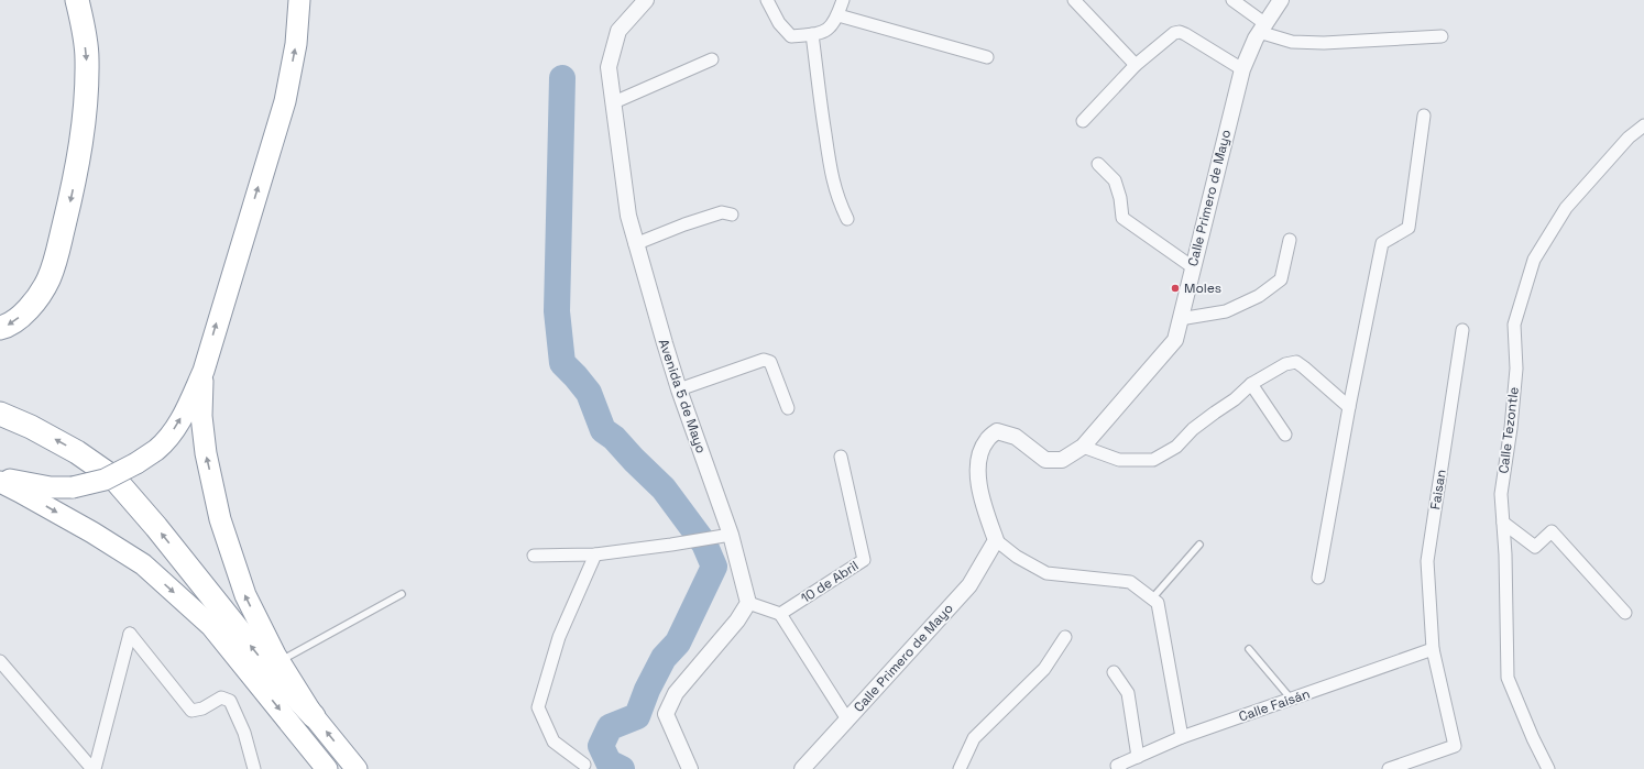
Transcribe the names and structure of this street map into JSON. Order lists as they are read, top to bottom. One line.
{"streets":{"street":["Calle Primero de Mayo","Avenida 5 de Mayo","Calle Tezontle","Faisan","10 de Abril","Calle Faisán"]},"crossings":[["Faisan","Calle Faisán"]],"places":["Moles"]}
